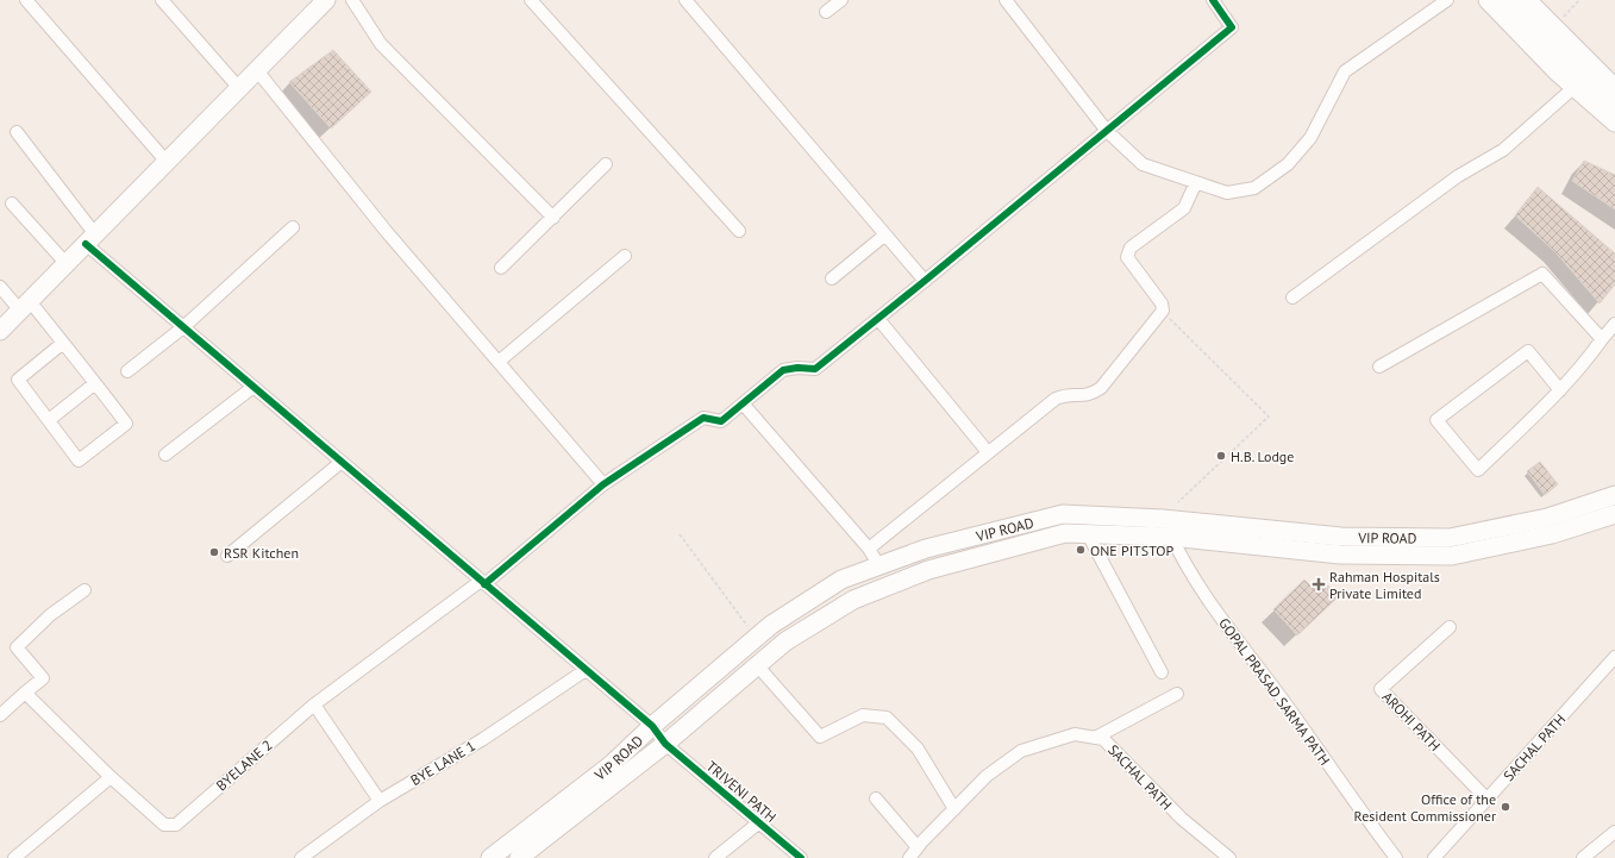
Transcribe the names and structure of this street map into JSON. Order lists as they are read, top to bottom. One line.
{"streets":{"main road":["VIP ROAD"],"street":["GOPAL PRASAD SARMA PATH","AROHI PATH","SACHAL PATH","BYE LANE 1","BYELANE 2","TRIVENI PATH"]},"crossings":[["VIP ROAD","GOPAL PRASAD SARMA PATH"],["VIP ROAD","TRIVENI PATH"],["AROHI PATH","SACHAL PATH"],["BYE LANE 1","TRIVENI PATH"],["BYELANE 2","TRIVENI PATH"]],"places":{"other":["H.B. Lodge","ONE PITSTOP","RSR Kitchen","Office of the Resident Commissioner"],"health":["Rahman Hospitals Private Limited"]}}
